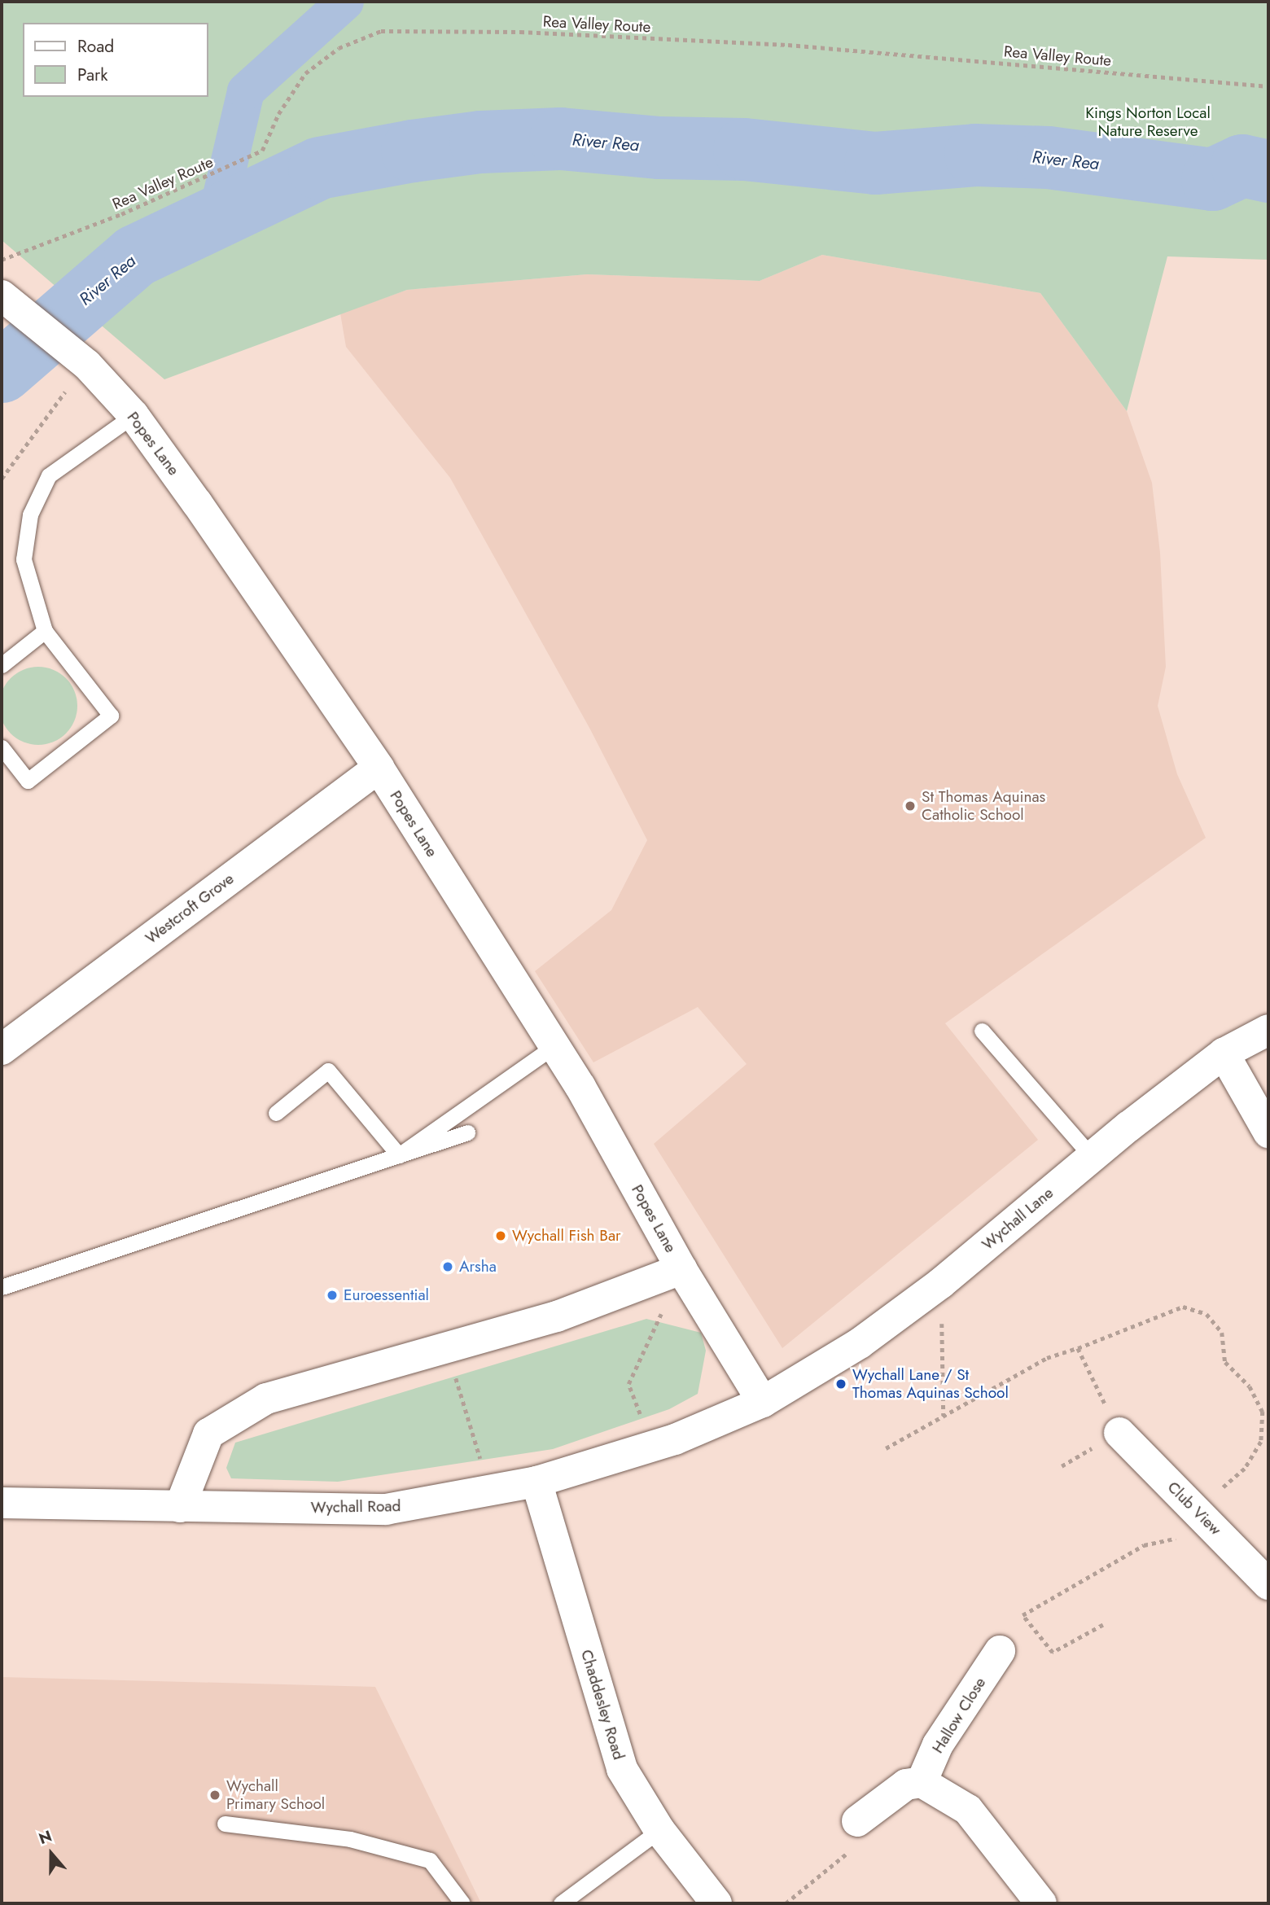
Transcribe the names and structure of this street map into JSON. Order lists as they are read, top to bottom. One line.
{"streets":{"street":["Popes Lane","Westcroft Grove","Wychall Lane","Wychall Road","Club View","Chaddesley Road","Hallow Close"],"path":["Rea Valley Route"]},"crossings":[["Popes Lane","Westcroft Grove"],["Popes Lane","Wychall Lane"],["Popes Lane","Wychall Road"],["Wychall Lane","Wychall Road"],["Wychall Road","Chaddesley Road"]],"water":["River Rea"],"parks":["Kings Norton Local Nature Reserve"],"places":["St Thomas Aquinas Catholic School","Wychall Fish Bar","Arsha","Euroessential","Wychall Lane / St Thomas Aquinas School","Wychall Primary School"],"legend":["Road","Park"],"north":"top"}
